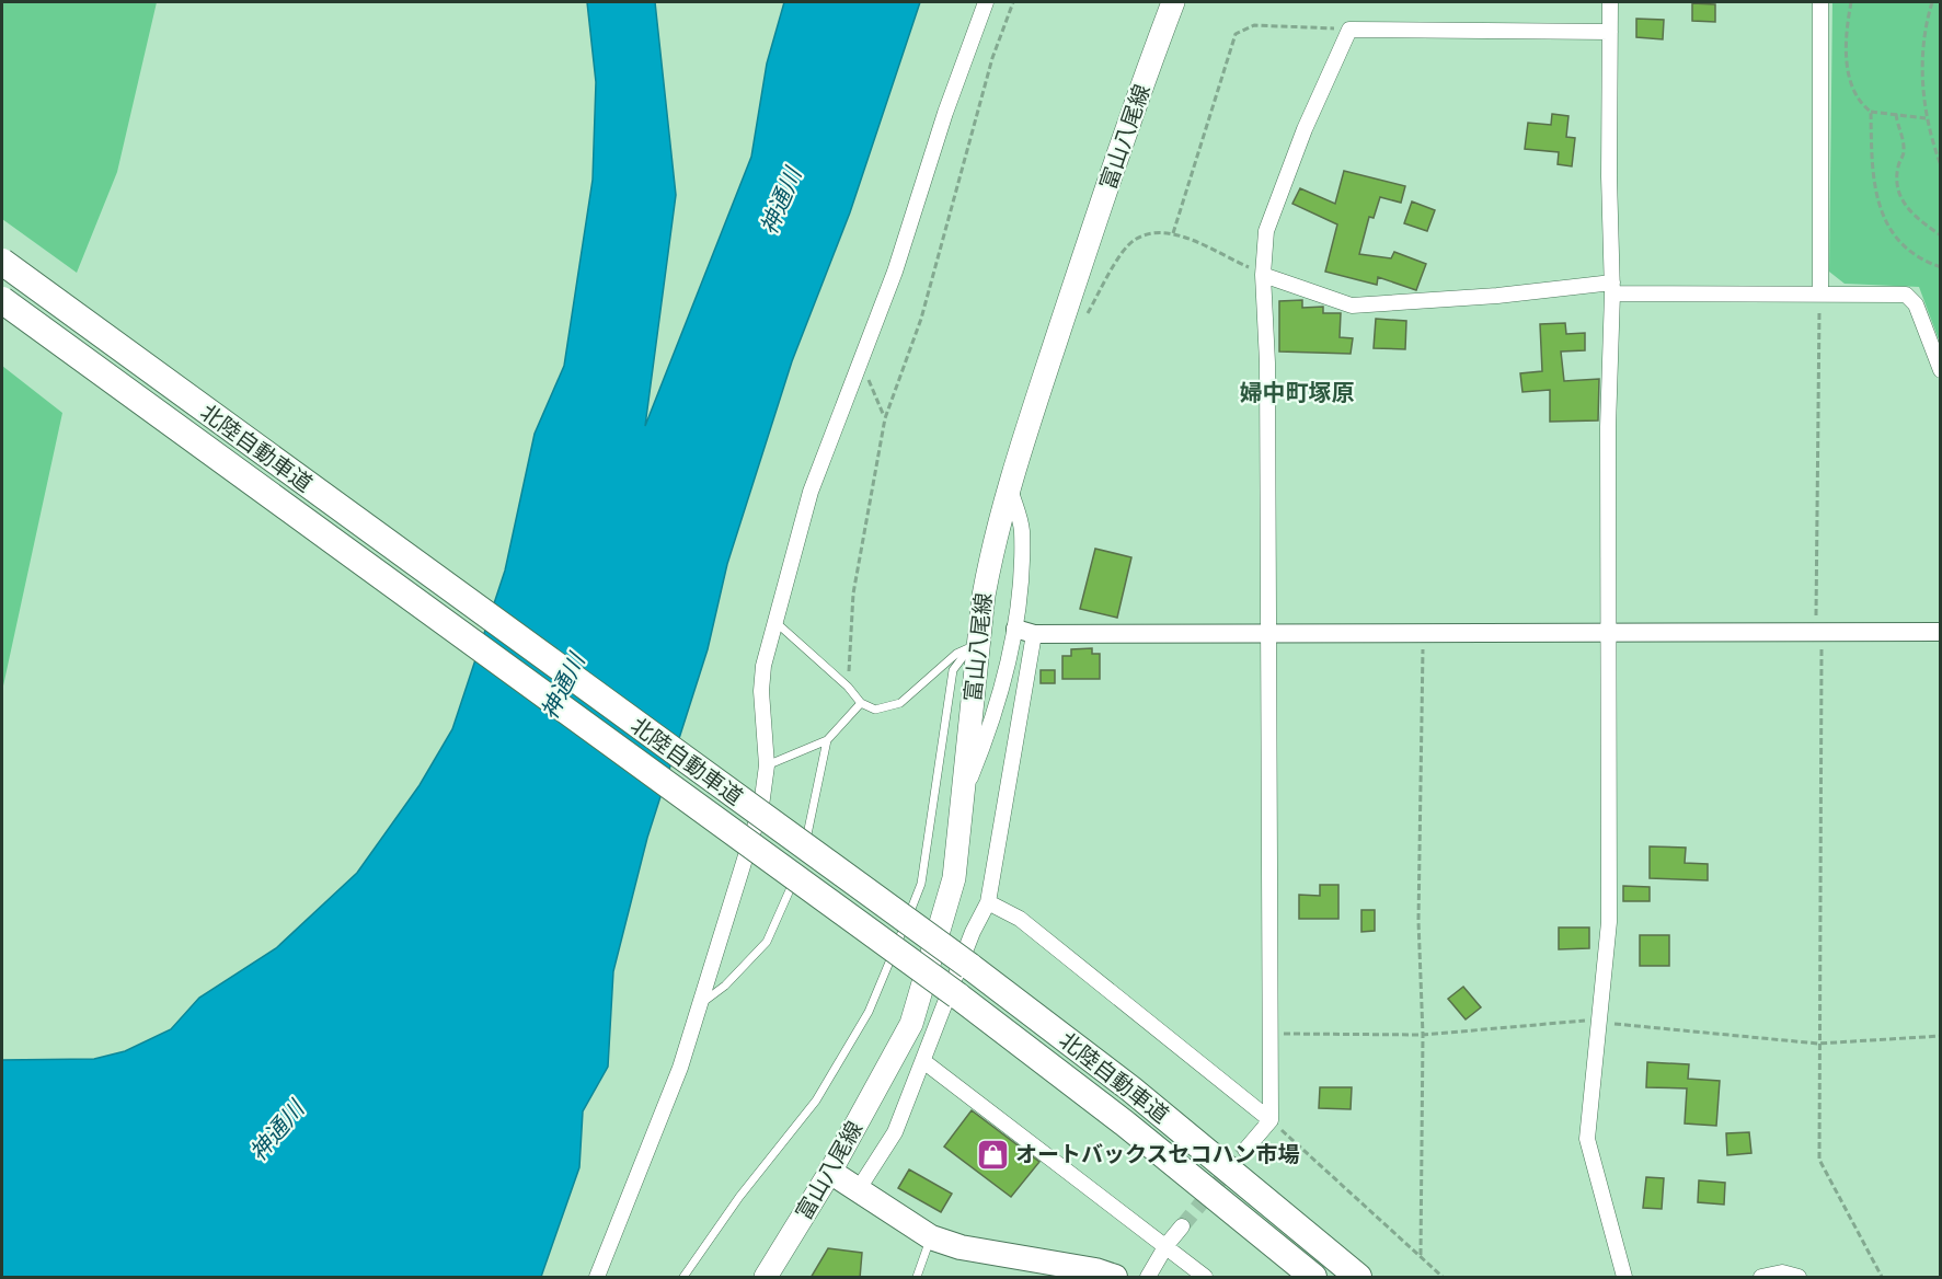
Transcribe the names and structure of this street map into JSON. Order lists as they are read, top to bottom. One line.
{"streets":{"highway":["北陸自動車道"],"main road":["富山八尾線"]},"districts":["婦中町塚原"],"water":["神通川"],"places":{"shop":["オートバックスセコハン市場"]}}
